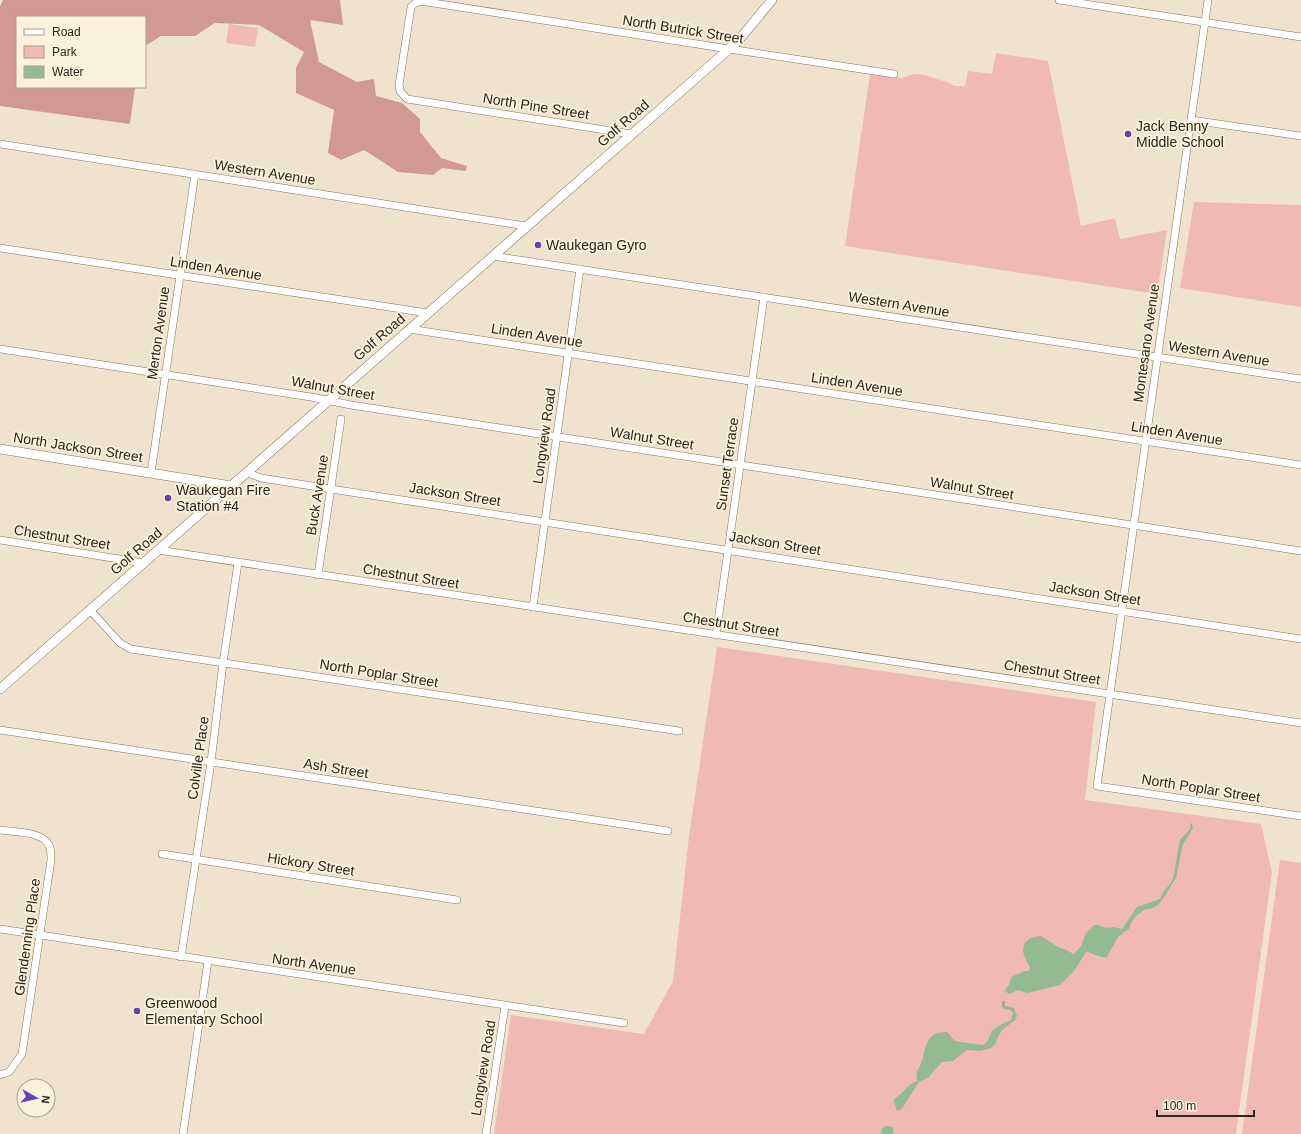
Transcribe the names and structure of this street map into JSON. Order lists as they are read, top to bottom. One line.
{"streets":{"street":["North Butrick Street","North Pine Street","Golf Road","Western Avenue","Linden Avenue","Merton Avenue","Montesano Avenue","Walnut Street","Longview Road","North Jackson Street","Sunset Terrace","Jackson Street","Buck Avenue","Chestnut Street","North Poplar Street","Colville Place","Ash Street","Hickory Street","Glendenning Place","North Avenue"]},"crossings":[["North Butrick Street","North Pine Street"],["North Butrick Street","Golf Road"],["North Pine Street","Golf Road"],["Golf Road","Western Avenue"],["Golf Road","Linden Avenue"],["Golf Road","Walnut Street"],["Golf Road","Jackson Street"],["Golf Road","Chestnut Street"],["Golf Road","North Poplar Street"],["Western Avenue","Merton Avenue"],["Western Avenue","Montesano Avenue"],["Western Avenue","Longview Road"],["Western Avenue","Sunset Terrace"],["Linden Avenue","Merton Avenue"],["Linden Avenue","Montesano Avenue"],["Linden Avenue","Longview Road"],["Linden Avenue","Sunset Terrace"],["Merton Avenue","Walnut Street"],["Merton Avenue","North Jackson Street"],["Montesano Avenue","Walnut Street"],["Montesano Avenue","Jackson Street"],["Montesano Avenue","Chestnut Street"],["Montesano Avenue","North Poplar Street"],["Walnut Street","Longview Road"],["Walnut Street","Sunset Terrace"],["Longview Road","Jackson Street"],["Longview Road","Chestnut Street"],["Longview Road","North Avenue"],["Sunset Terrace","Jackson Street"],["Sunset Terrace","Chestnut Street"],["Jackson Street","Buck Avenue"],["Buck Avenue","Chestnut Street"],["Chestnut Street","Colville Place"],["North Poplar Street","Colville Place"],["Colville Place","Ash Street"],["Colville Place","Hickory Street"],["Colville Place","North Avenue"],["Glendenning Place","North Avenue"]],"places":["Jack Benny Middle School","Waukegan Gyro","Waukegan Fire Station #4","Greenwood Elementary School"],"legend":["Road","Park","Water"],"scale_bar":"100 m","north":"right"}
